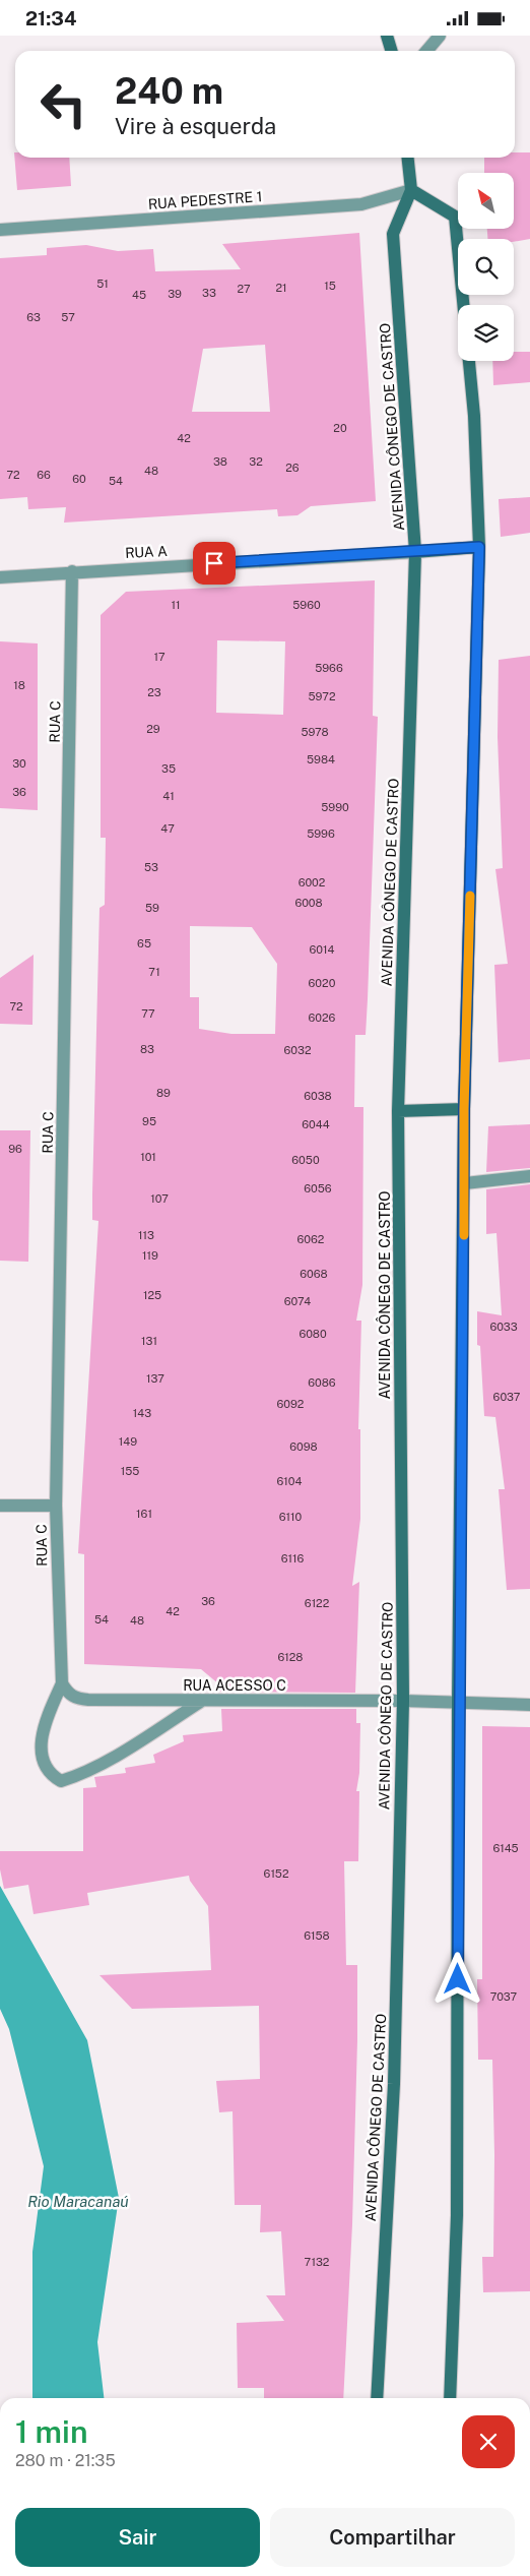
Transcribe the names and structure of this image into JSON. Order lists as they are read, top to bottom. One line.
{"streets":{"main road":["AVENIDA CÔNEGO DE CASTRO"],"street":["RUA PEDESTRE 1","RUA A","RUA C","RUA ACESSO C"]},"crossings":[["RUA PEDESTRE 1","AVENIDA CÔNEGO DE CASTRO"],["AVENIDA CÔNEGO DE CASTRO","RUA A"],["AVENIDA CÔNEGO DE CASTRO","RUA ACESSO C"],["RUA A","RUA C"],["RUA C","RUA ACESSO C"]],"water":["Rio Maracanaú"],"house_numbers":["51","15","21","27","33","39","45","63","57","20","42","38","32","26","48","72","66","60","54","11","5960","17","5966","18","23","5972","29","5978","5984","30","35","36","41","5990","47","5996","53","6002","6008","59","65","6014","71","6020","72","77","6026","83","6032","89","6038","95","6044","96","101","6050","6056","107","113","6062","119","6068","125","6074","6033","6080","131","137","6086","6037","6092","143","149","6098","155","6104","161","6110","6116","36","6122","42","54","48","6128","6145","6152","6158","7037","7132"],"north":"top left","page":{"status":"21:34","turn":["240 m","Vire à esquerda"],"heading":["1 min","280 m · 21:35"],"buttons":["Sair","Compartilhar"]}}
